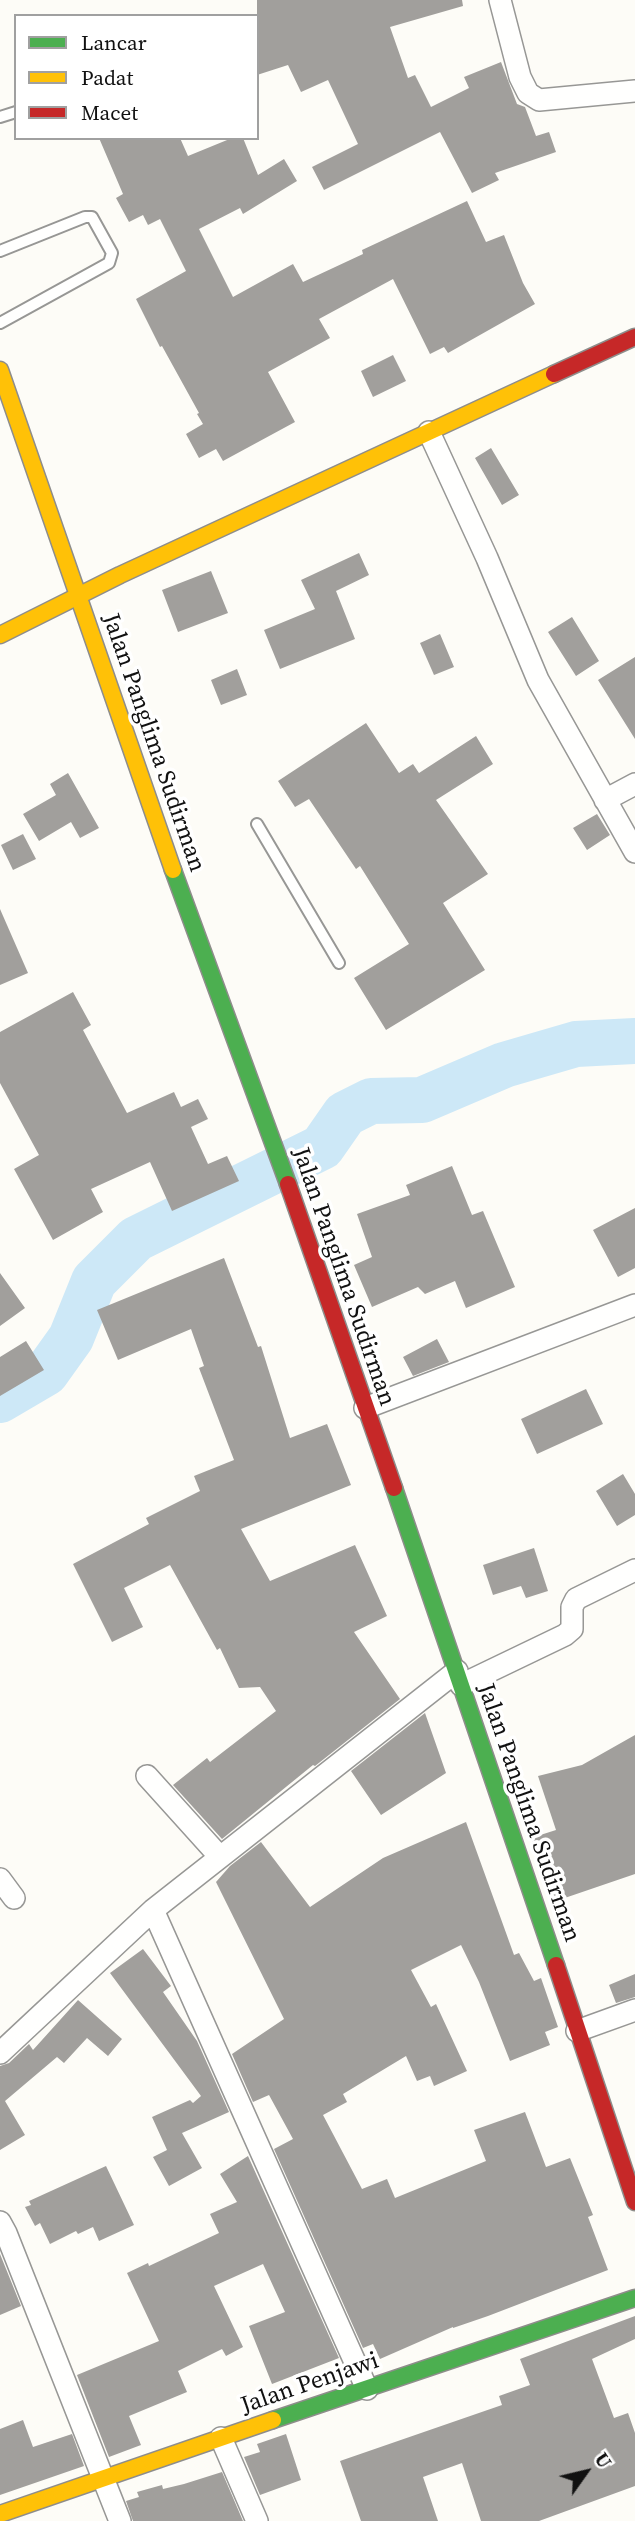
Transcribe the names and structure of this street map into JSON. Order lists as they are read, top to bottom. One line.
{"streets":{"main road":["Jalan Panglima Sudirman","Jalan Penjawi"]},"legend":["Lancar","Padat","Macet"],"north":"top right"}
